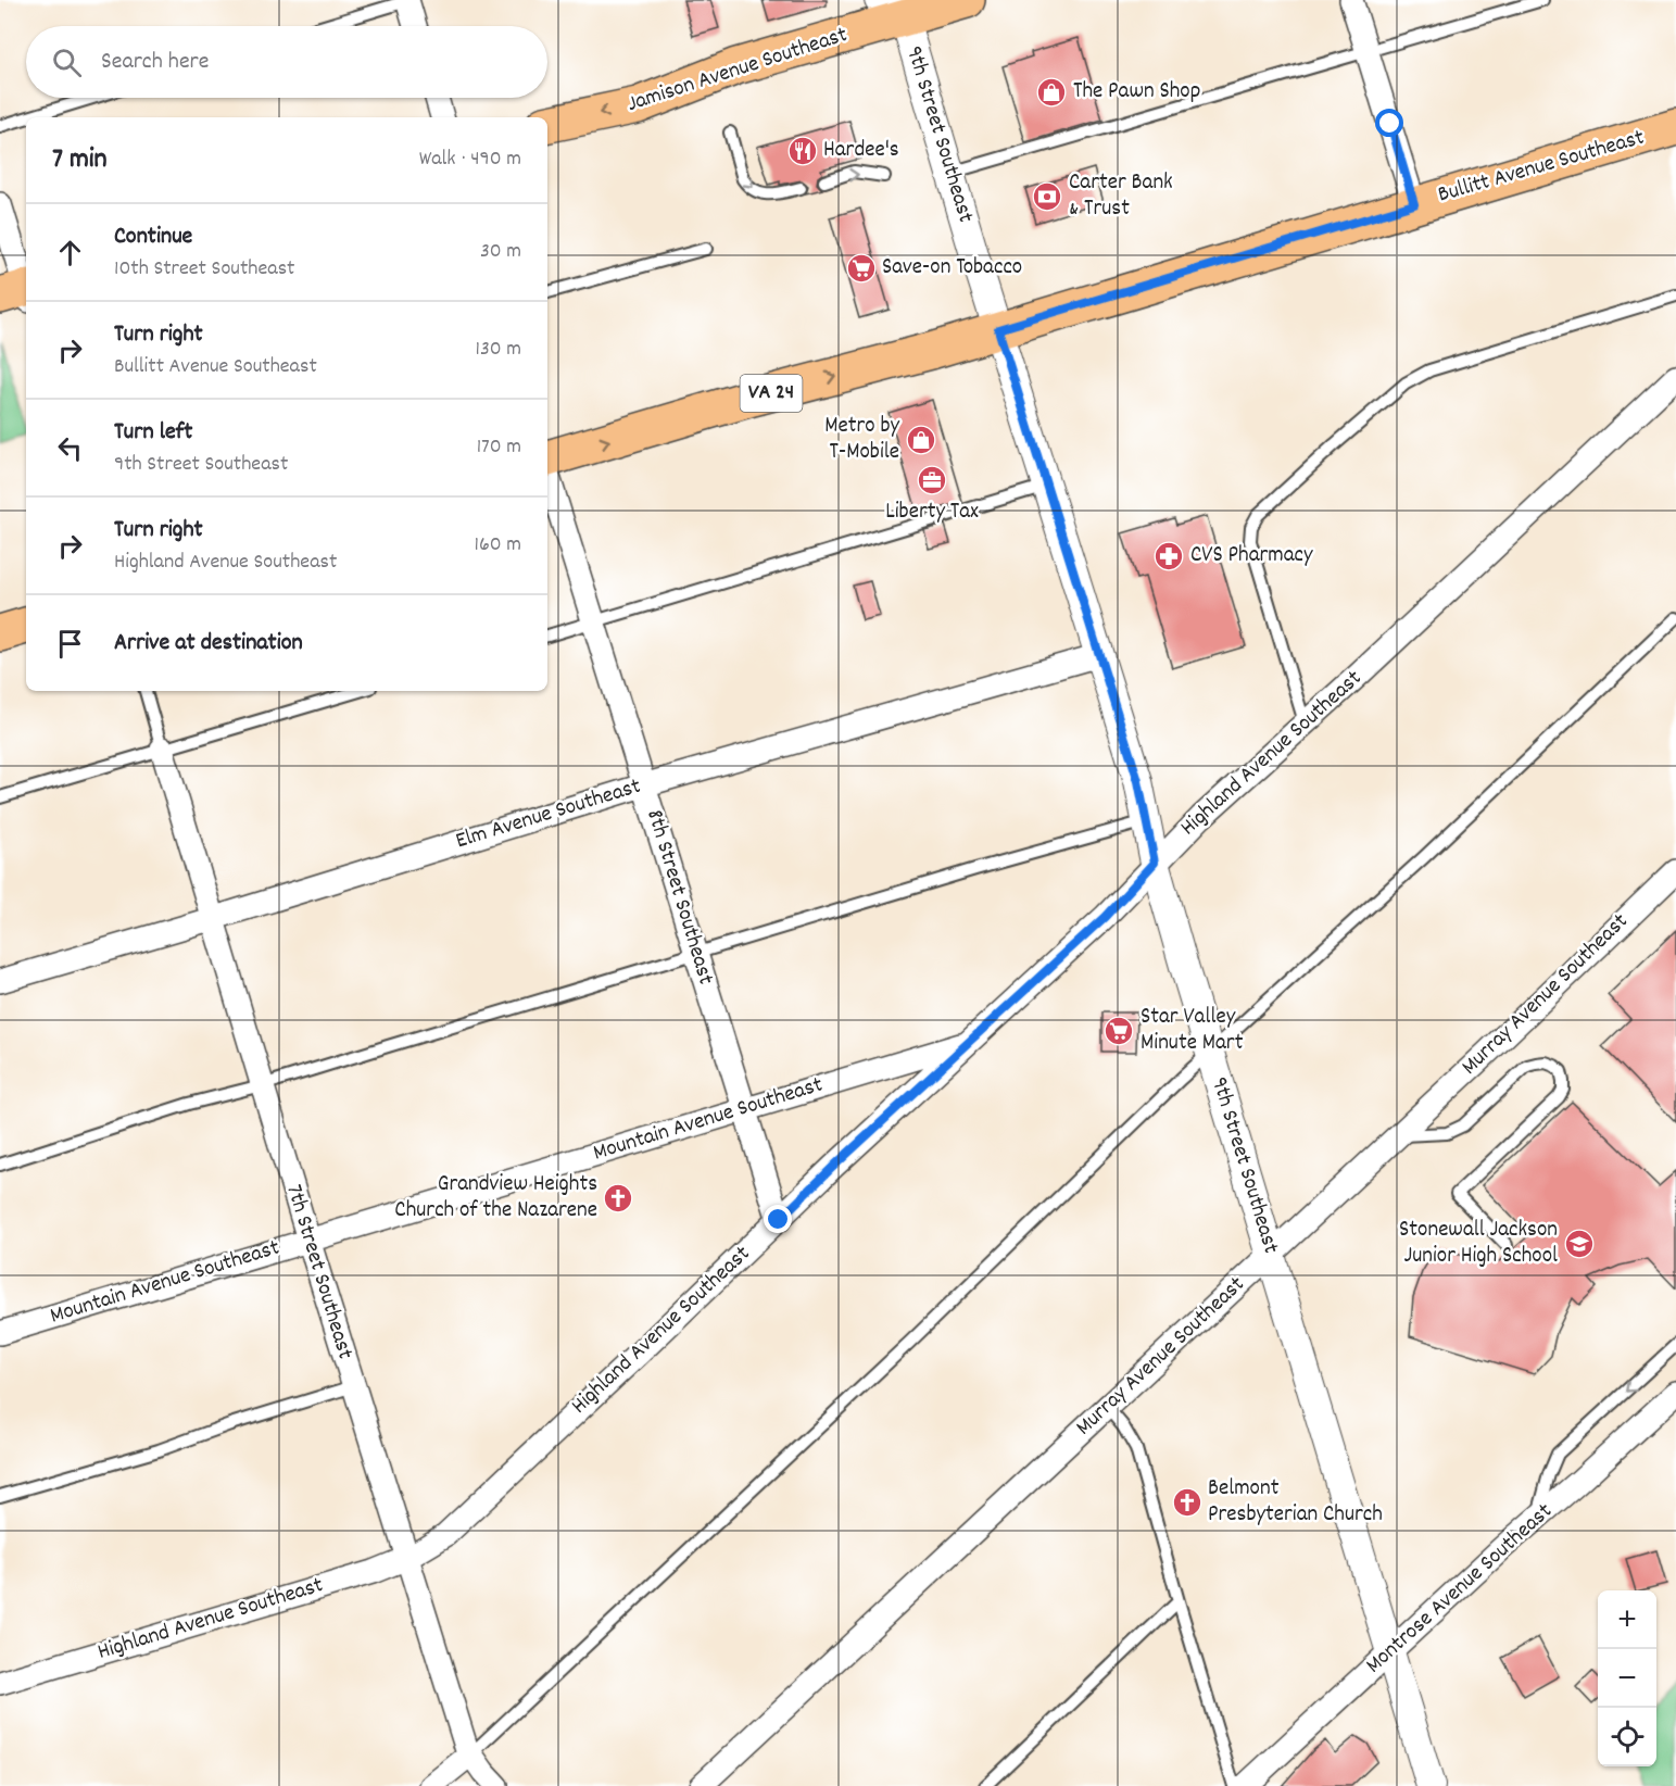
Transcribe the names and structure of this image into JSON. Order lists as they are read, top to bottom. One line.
{"streets":{"main road":["Jamison Avenue Southeast","Bullitt Avenue Southeast","VA 24"],"street":["9th Street Southeast","Highland Avenue Southeast","Elm Avenue Southeast","8th Street Southeast","Murray Avenue Southeast","Mountain Avenue Southeast","7th Street Southeast","Montrose Avenue Southeast"]},"crossings":[["Jamison Avenue Southeast","9th Street Southeast"],["9th Street Southeast","Bullitt Avenue Southeast"],["9th Street Southeast","Highland Avenue Southeast"],["9th Street Southeast","Elm Avenue Southeast"],["9th Street Southeast","Murray Avenue Southeast"],["9th Street Southeast","Montrose Avenue Southeast"],["Highland Avenue Southeast","8th Street Southeast"],["Highland Avenue Southeast","Mountain Avenue Southeast"],["Highland Avenue Southeast","7th Street Southeast"],["Elm Avenue Southeast","8th Street Southeast"],["Elm Avenue Southeast","7th Street Southeast"],["8th Street Southeast","Mountain Avenue Southeast"],["Mountain Avenue Southeast","7th Street Southeast"]],"one_way":["Jamison Avenue Southeast","Bullitt Avenue Southeast"],"places":{"shop":["The Pawn Shop","Metro by T-Mobile"],"restaurant":["Hardee's"],"bank":["Carter Bank & Trust"],"supermarket":["Save-on Tobacco","Star Valley Minute Mart"],"office":["Liberty Tax"],"pharmacy":["CVS Pharmacy"],"church":["Grandview Heights Church of the Nazarene","Belmont Presbyterian Church"],"school or university":["Stonewall Jackson Junior High School"]},"page":{"search":"Search here","heading":["7 min","Walk · 490 m"],"list":[["Continue","10th Street Southeast","30 m"],["Turn right","Bullitt Avenue Southeast","130 m"],["Turn left","9th Street Southeast","170 m"],["Turn right","Highland Avenue Southeast","160 m"],"Arrive at destination"],"map_buttons":["+","−"]}}
